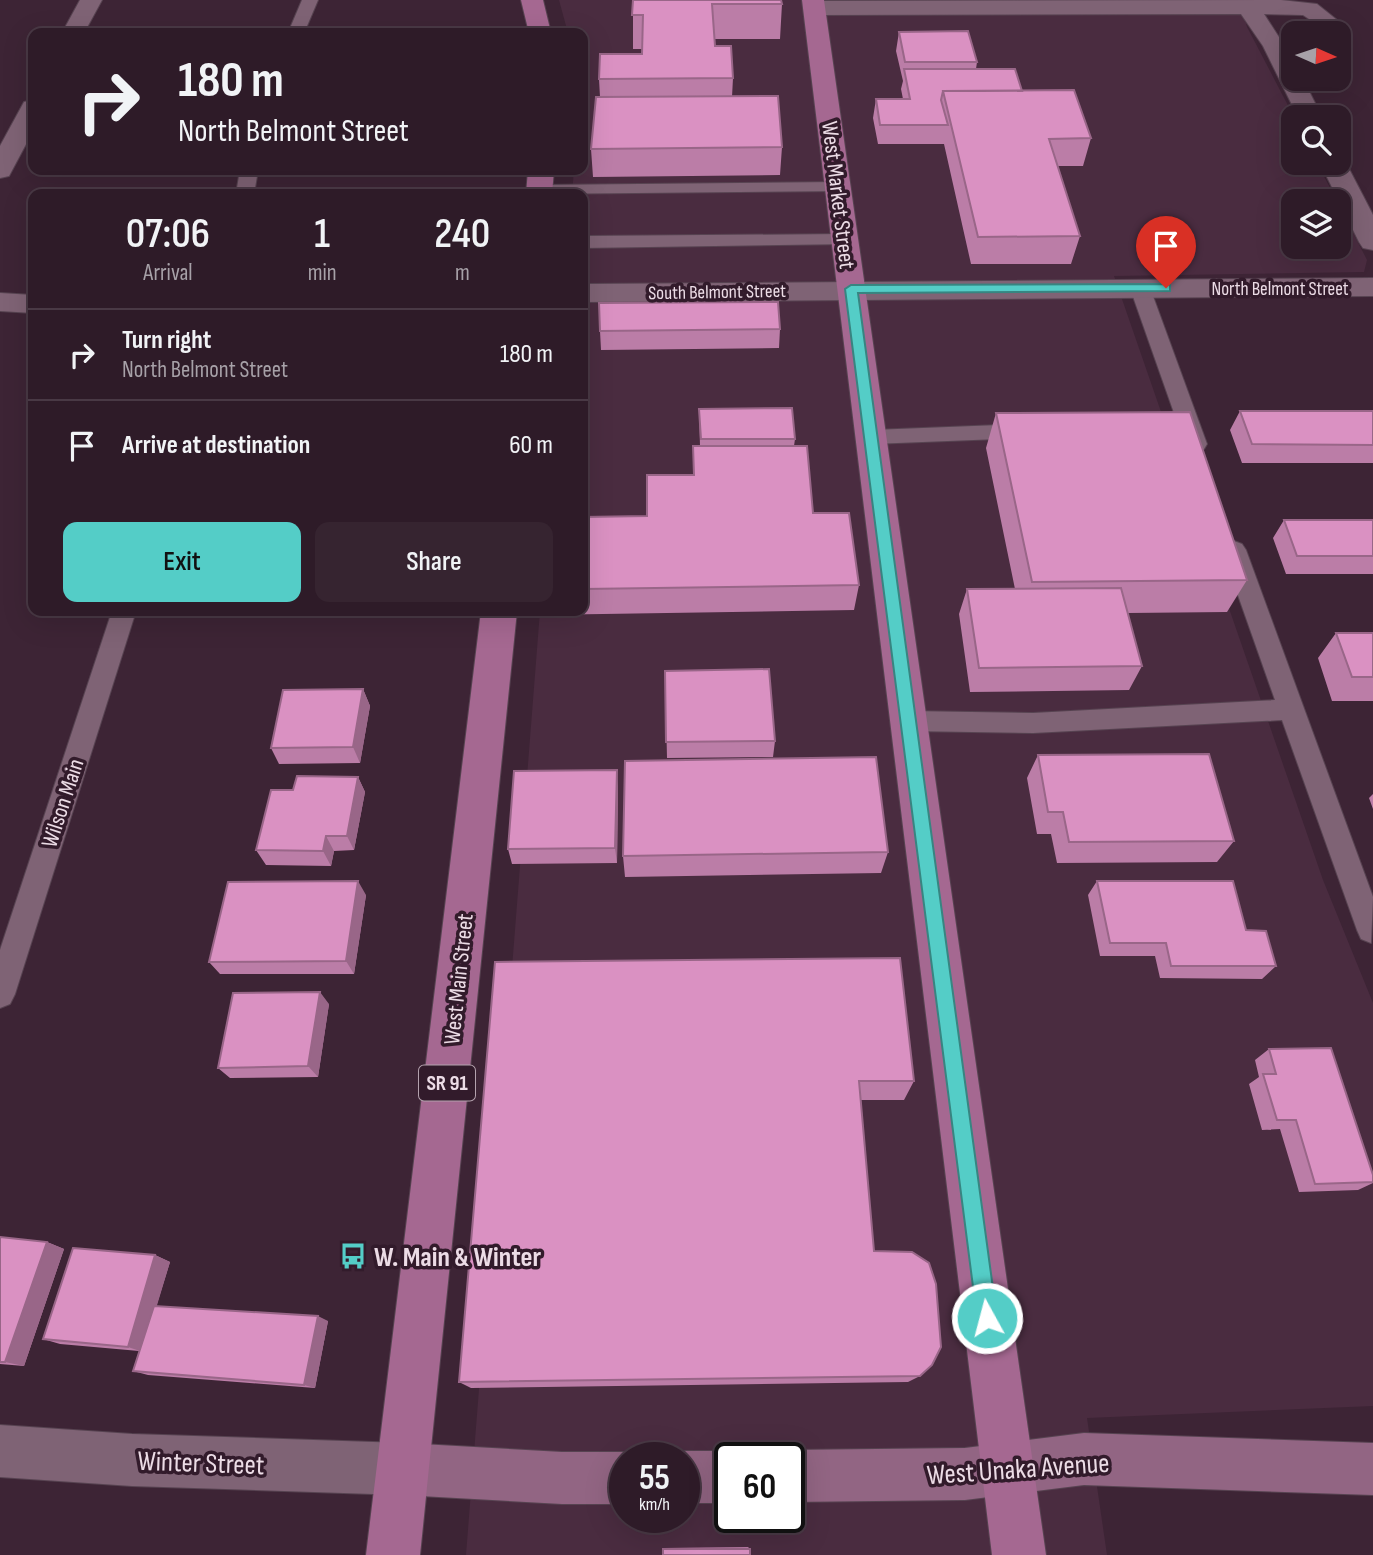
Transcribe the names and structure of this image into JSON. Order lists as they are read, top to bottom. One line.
{"streets":{"main road":["West Market Street","West Main Street","SR 91","West Unaka Avenue"],"street":["North Belmont Street","South Belmont Street","Winter Street"],"lane":["Wilson Main"]},"crossings":[["West Market Street","North Belmont Street"],["West Market Street","South Belmont Street"],["West Market Street","West Unaka Avenue"],["North Belmont Street","South Belmont Street"],["West Main Street","Winter Street"]],"places":{"bus stop":["W. Main & Winter"]},"north":"right","page":{"turn":["180 m","North Belmont Street"],"eta":["07:06","Arrival","1","min","240","m"],"list":[{"name":"Turn right","note":"North Belmont Street","value":"180 m"},{"name":"Arrive at destination","value":"60 m"}],"buttons":["Exit","Share"],"speed":"55 km/h","limit":"60"}}
